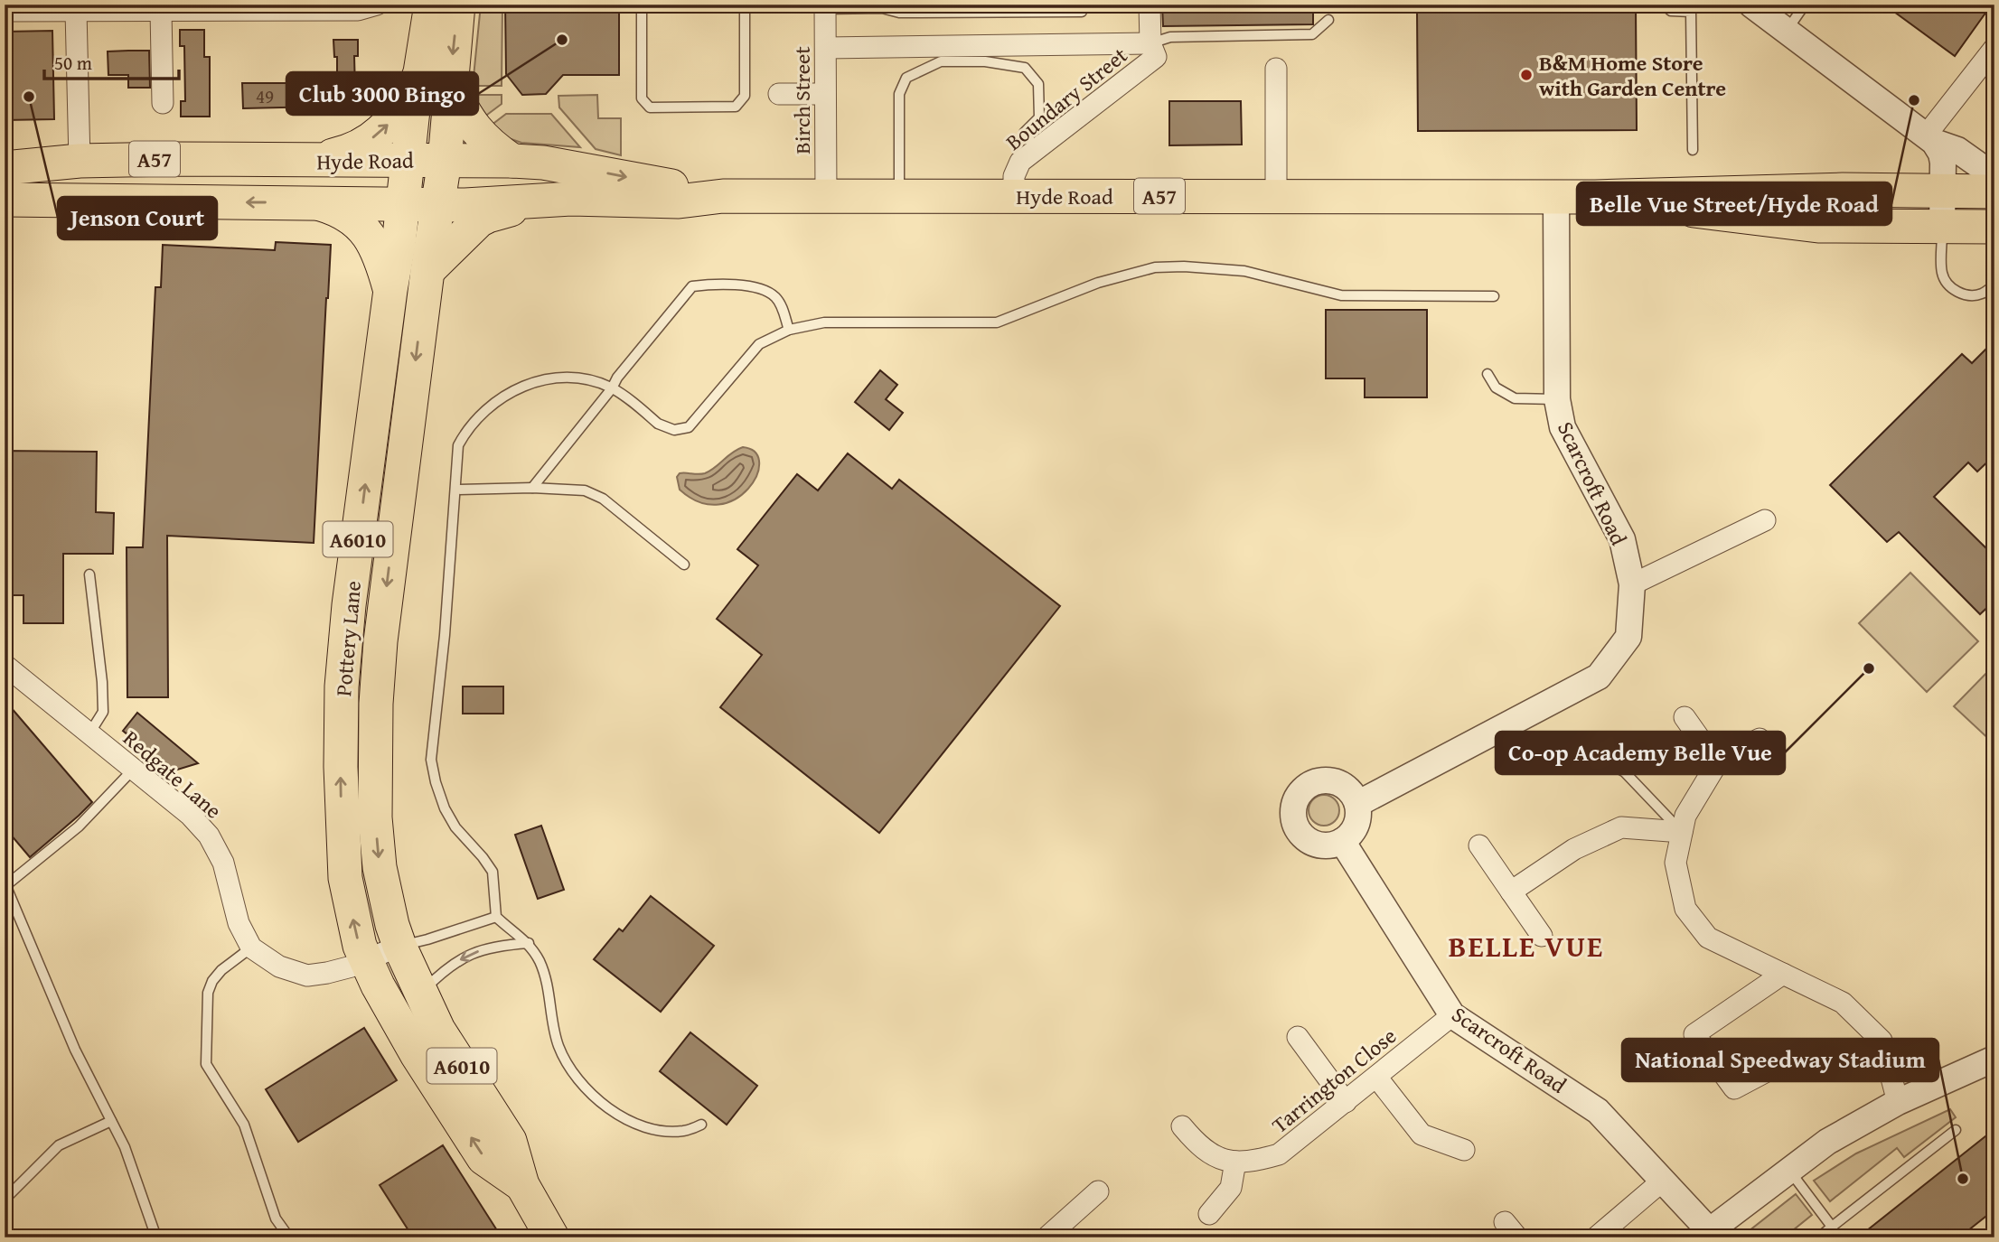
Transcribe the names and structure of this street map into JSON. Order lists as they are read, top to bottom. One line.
{"streets":{"highway":["A57","Hyde Road","A6010","Pottery Lane"],"street":["Boundary Street","Birch Street","Scarcroft Road","Redgate Lane","Tarrington Close"]},"crossings":[["Boundary Street","Hyde Road"],["Birch Street","Hyde Road"],["A57","Hyde Road"],["A57","Pottery Lane"],["Hyde Road","Scarcroft Road"],["Hyde Road","Pottery Lane"],["Scarcroft Road","Tarrington Close"]],"districts":["BELLE VUE"],"places":["Club 3000 Bingo","B&M Home Store with Garden Centre","Jenson Court","Belle Vue Street/Hyde Road","Co-op Academy Belle Vue","National Speedway Stadium"],"house_numbers":["49"],"scale_bar":"50 m"}
